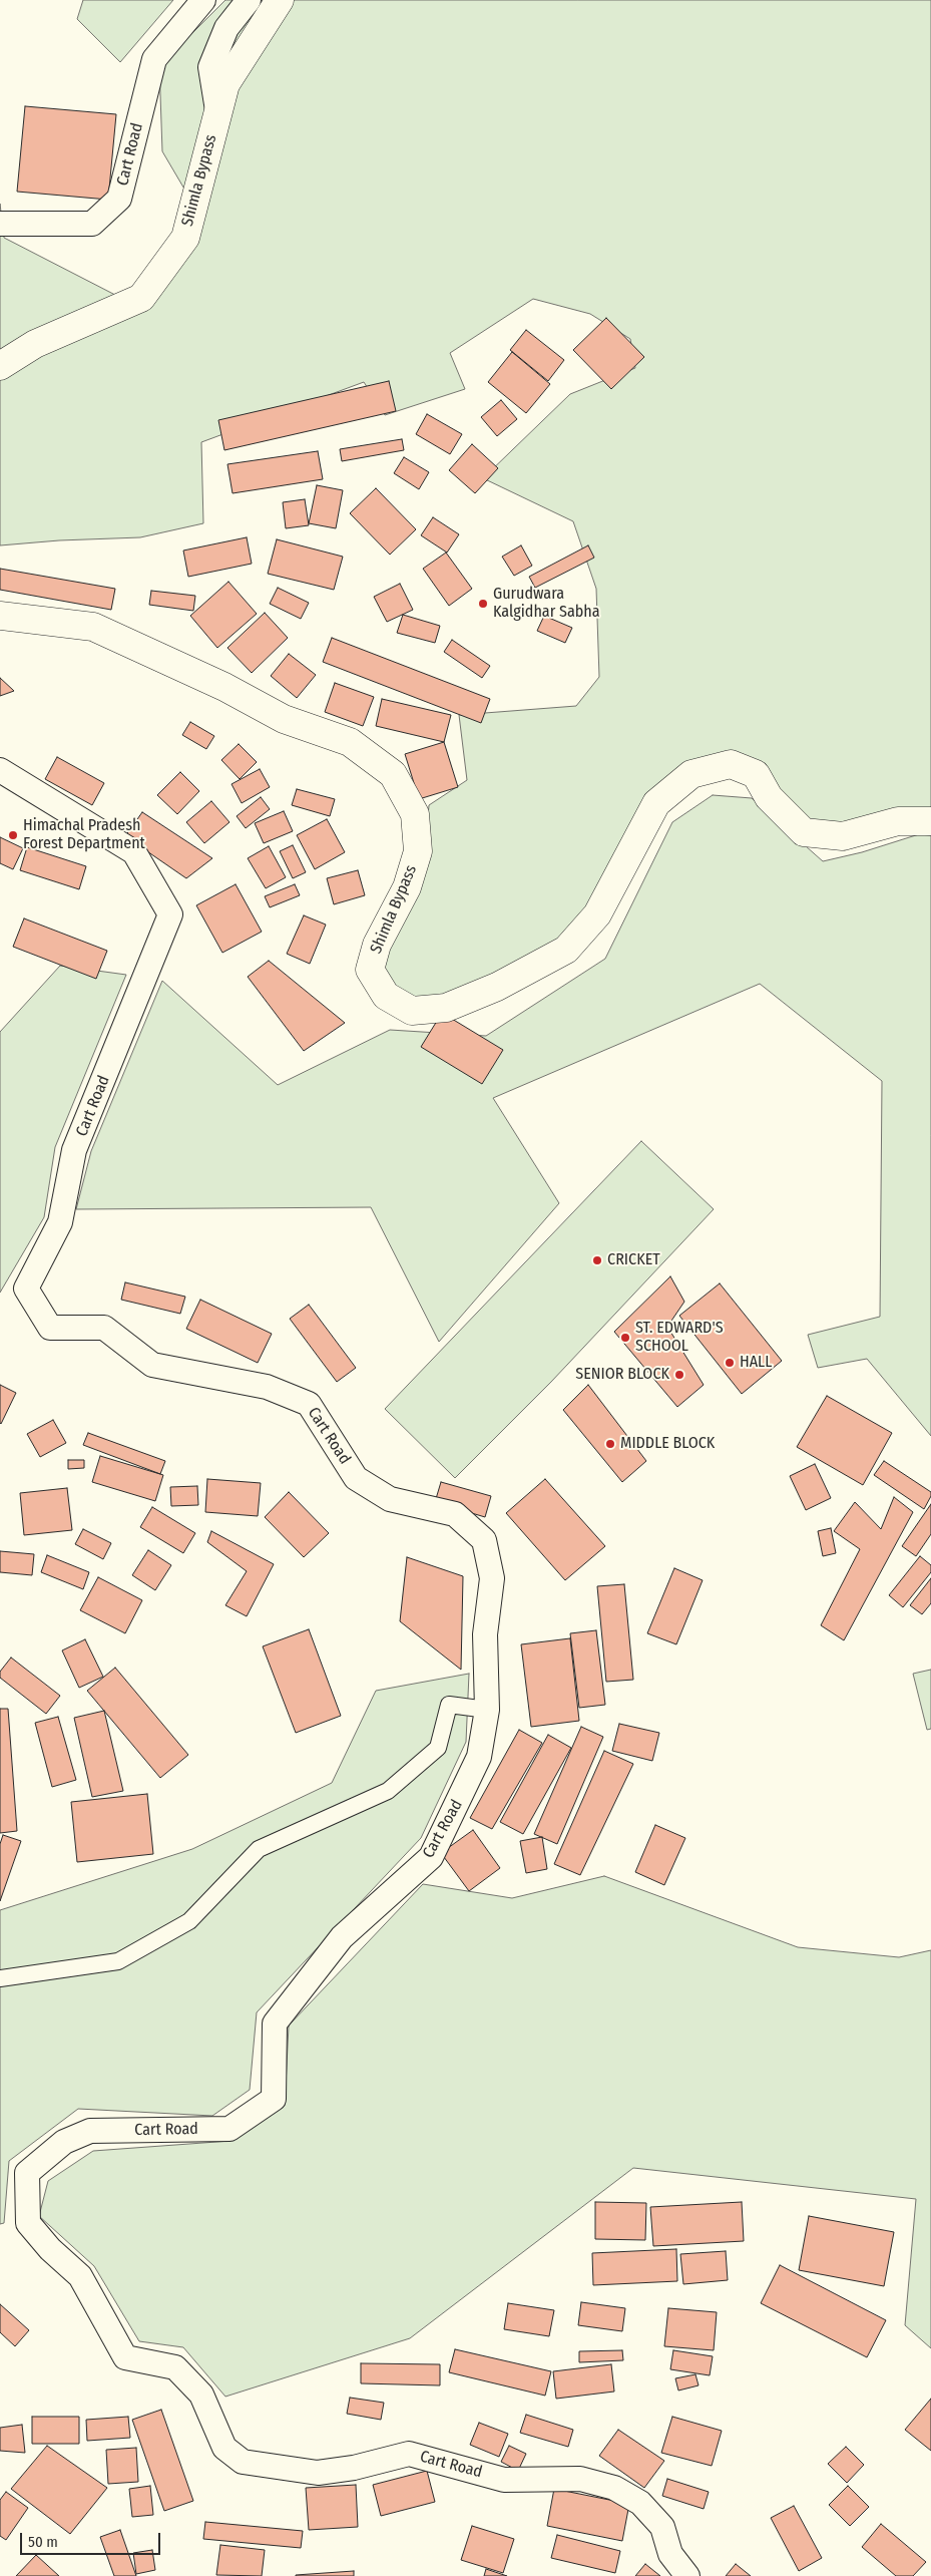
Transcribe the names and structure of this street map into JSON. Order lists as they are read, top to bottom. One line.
{"streets":{"highway":["Shimla Bypass"],"main road":["Cart Road"]},"places":["Gurudwara Kalgidhar Sabha","Himachal Pradesh Forest Department","CRICKET","ST. EDWARD'S SCHOOL","HALL","SENIOR BLOCK","MIDDLE BLOCK"],"scale_bar":"50 m"}
